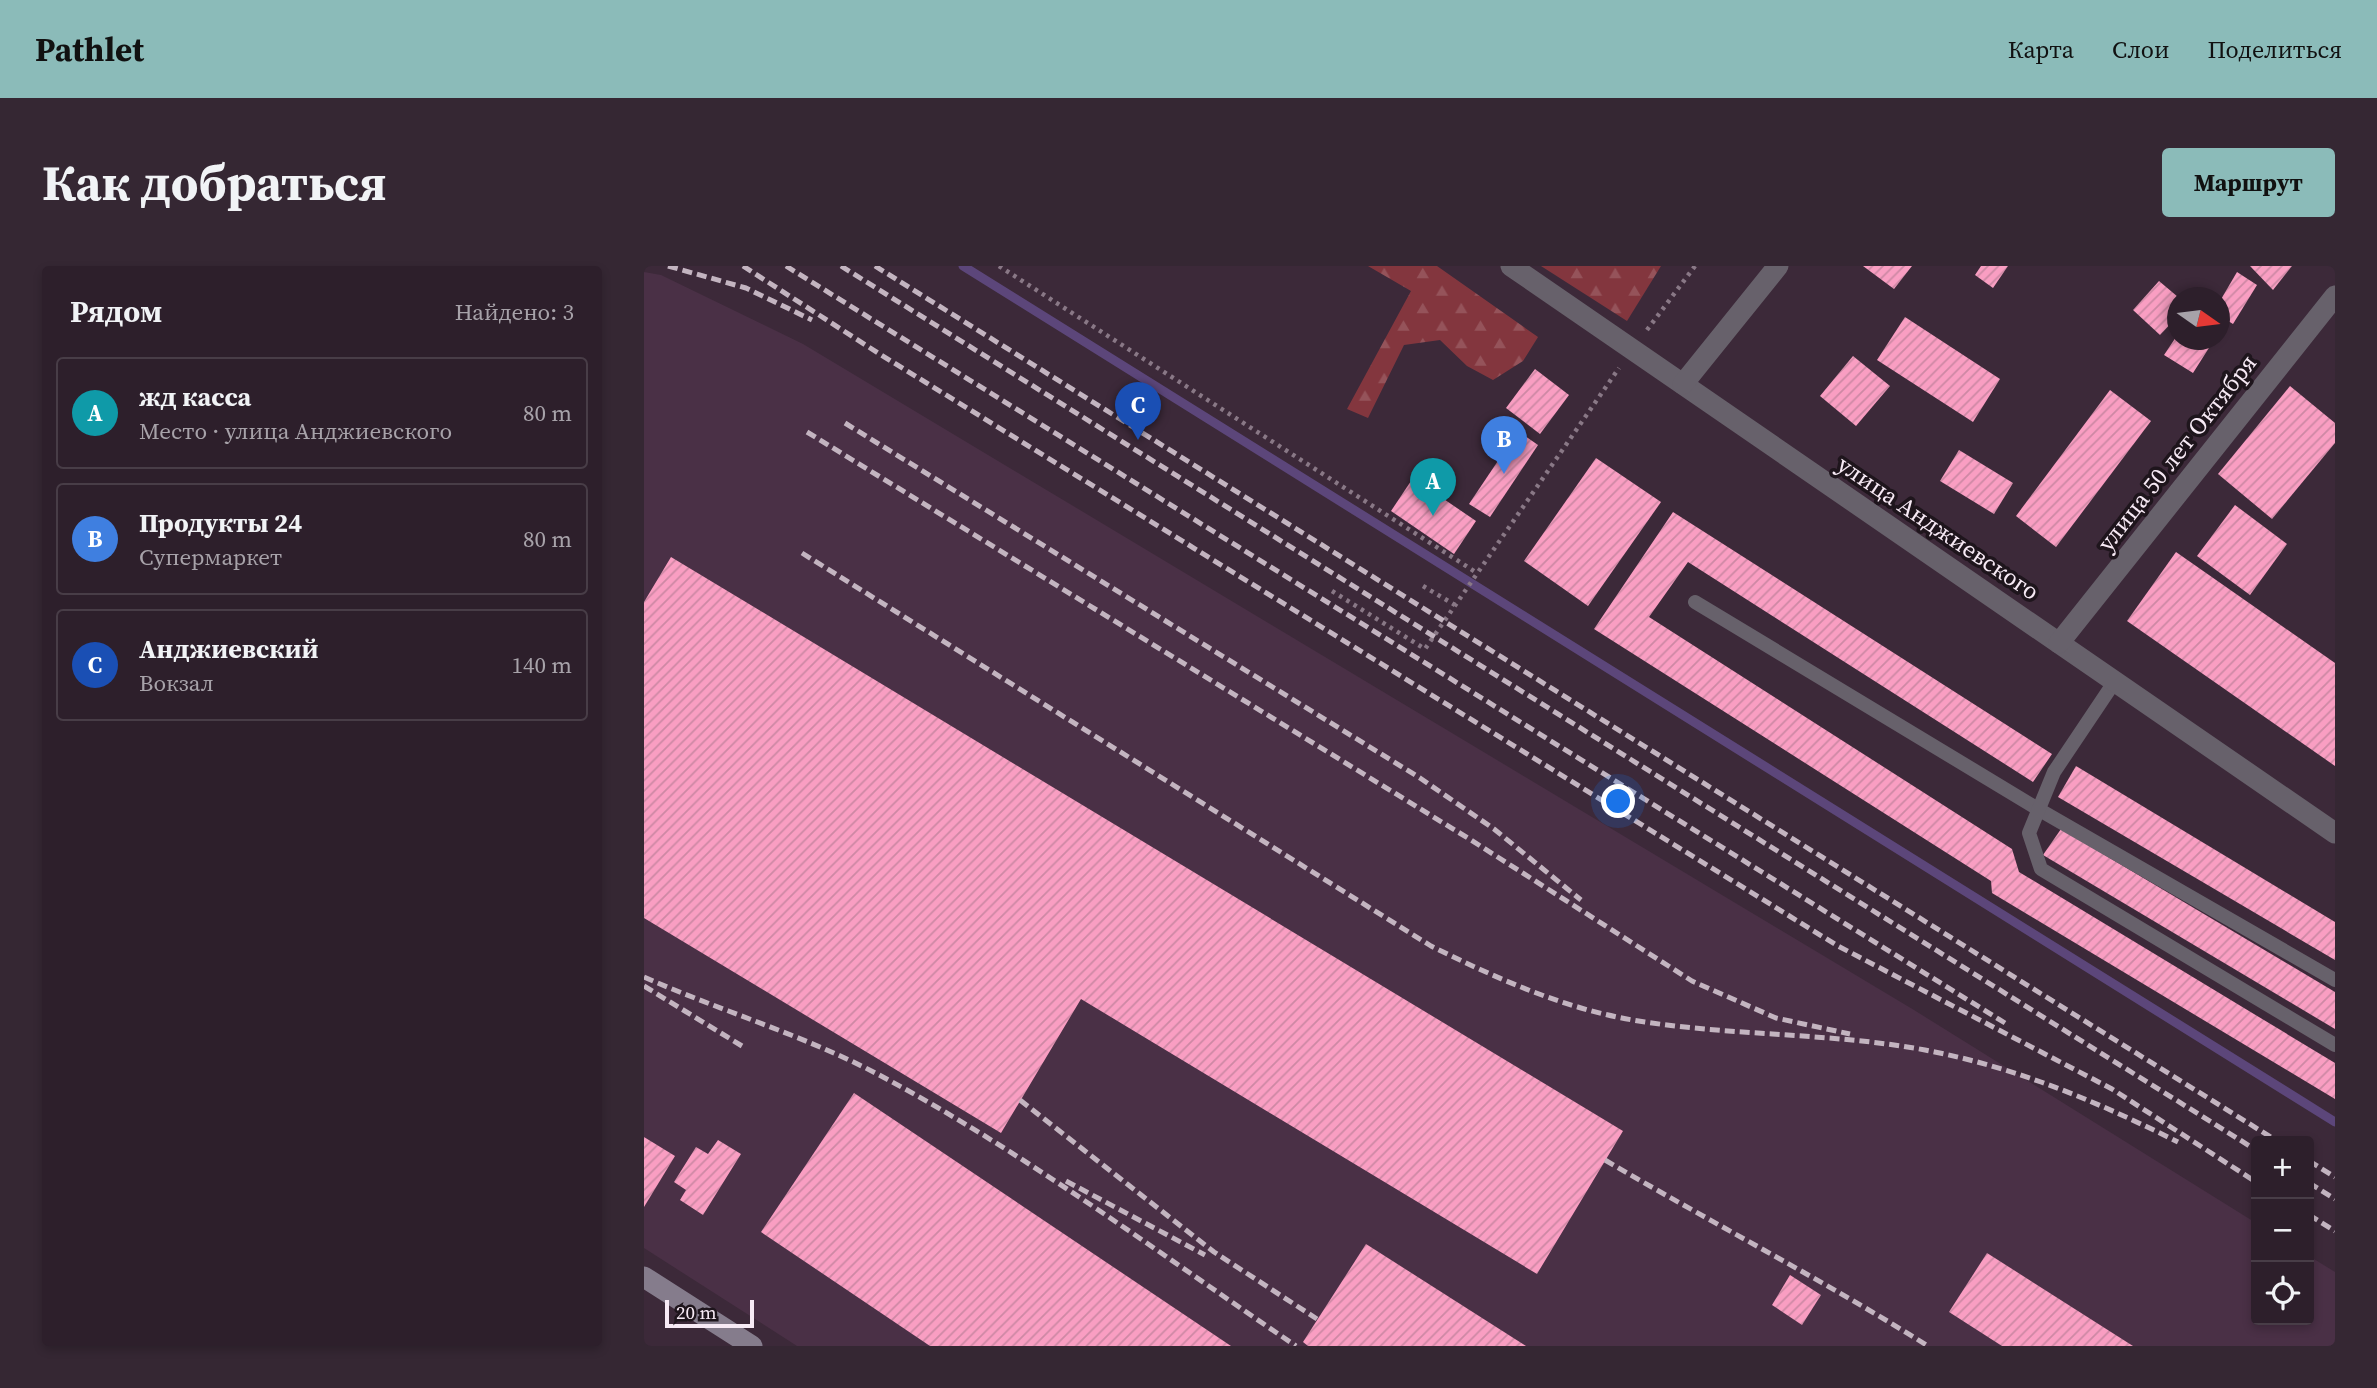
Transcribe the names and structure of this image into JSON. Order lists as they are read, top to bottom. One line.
{"streets":{"street":["улица 50 лет Октября","улица Анджиевского"]},"crossings":[["улица 50 лет Октября","улица Анджиевского"]],"scale_bar":"20 m","north":"right","page":{"header":"Pathlet","nav":["Карта","Слои","Поделиться"],"buttons":"Маршрут","title":"Как добраться","heading":["Рядом","Найдено: 3"],"list":[{"mark":"A","name":"жд касса","note":"Место · улица Анджиевского","value":"80 m"},{"mark":"B","name":"Продукты 24","note":"Супермаркет","value":"80 m"},{"mark":"C","name":"Анджиевский","note":"Вокзал","value":"140 m"}],"pins":["C","B","A"],"map_buttons":["+","−"],"scale":"20 m"}}
